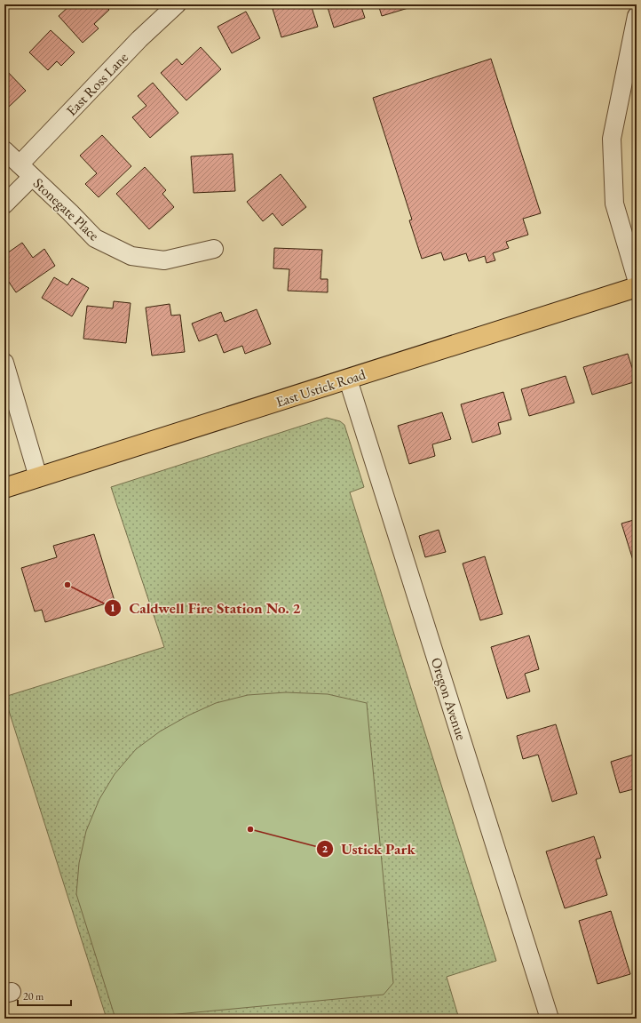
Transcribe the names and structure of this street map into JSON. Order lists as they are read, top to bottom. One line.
{"streets":{"main road":["East Ustick Road"],"street":["East Ross Lane","Stonegate Place","Oregon Avenue"]},"crossings":[["East Ross Lane","Stonegate Place"],["East Ustick Road","Oregon Avenue"]],"places":["Caldwell Fire Station No. 2","Ustick Park"],"scale_bar":"20 m"}
